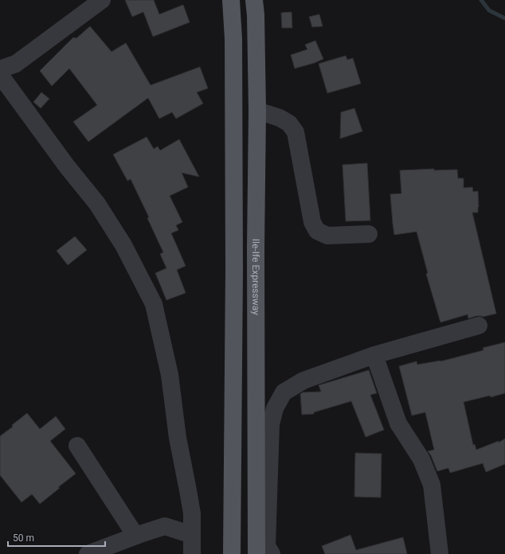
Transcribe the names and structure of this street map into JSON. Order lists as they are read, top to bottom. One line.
{"streets":{"main road":["Ile-Ife Expressway"]},"scale_bar":"50 m"}
